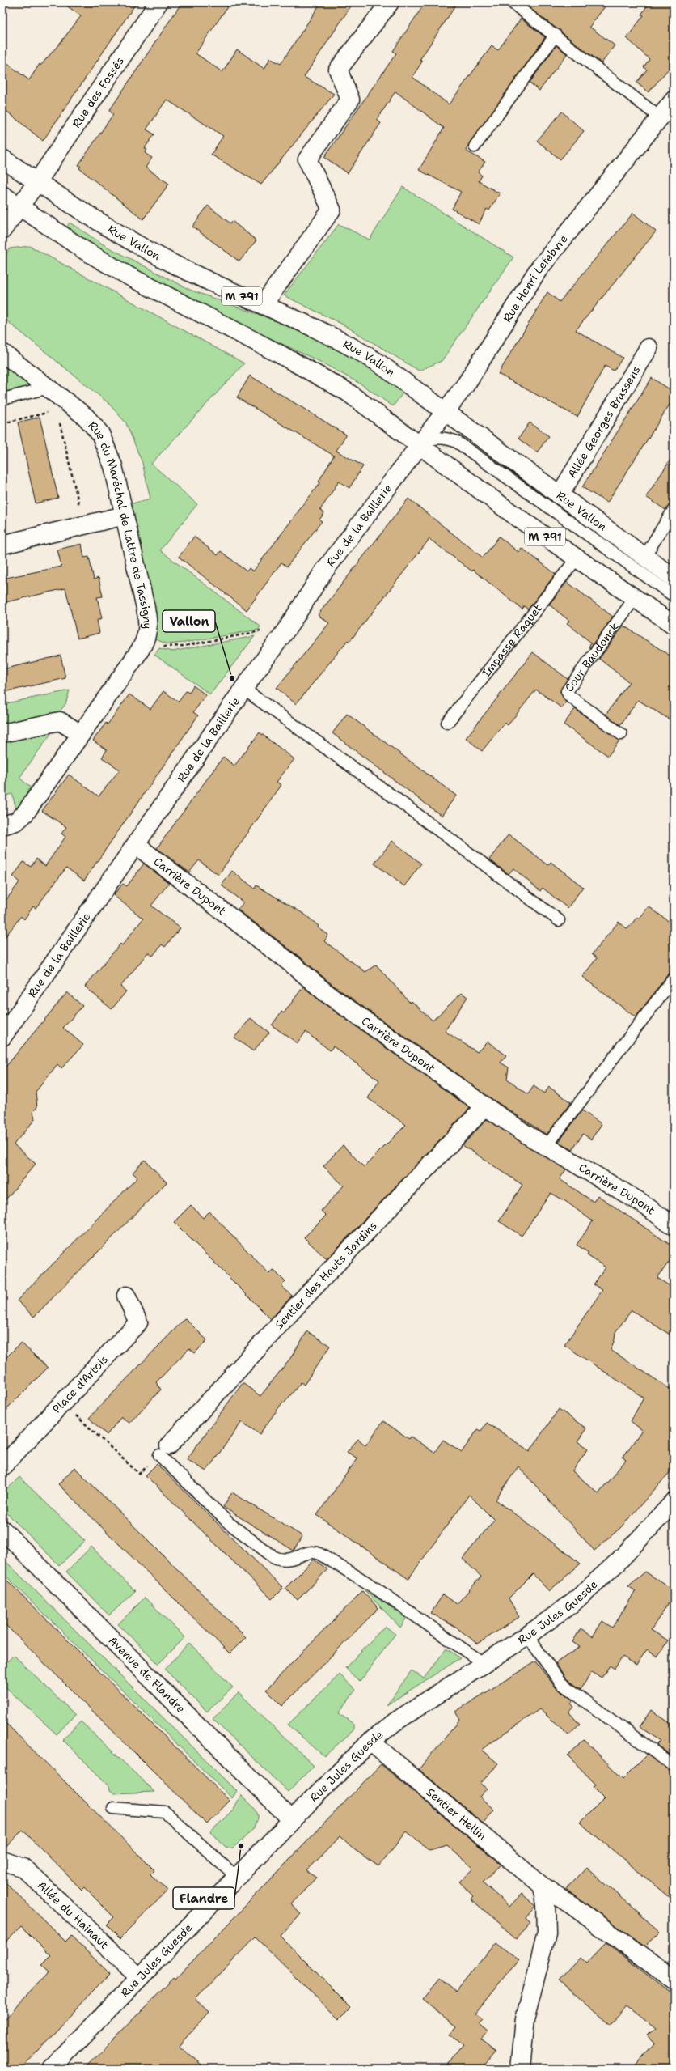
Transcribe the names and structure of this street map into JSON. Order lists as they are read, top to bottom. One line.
{"streets":{"street":["Rue des Fossés","Rue Vallon","Rue Henri Lefebvre","M 791","Allée Georges Brassens","Rue de la Baillerie","Rue du Maréchal de Lattre de Tassigny","Carrière Dupont","Sentier des Hauts Jardins","Place d'Artois","Rue Jules Guesde","Avenue de Flandre","Sentier Hellin","Allée du Hainaut"],"lane":["Impasse Raquet","Cour Baudonck"]},"crossings":[["Rue des Fossés","Rue Vallon"],["Rue des Fossés","M 791"],["Rue Vallon","Rue Henri Lefebvre"],["Rue Vallon","M 791"],["Rue Vallon","Allée Georges Brassens"],["Rue Vallon","Rue de la Baillerie"],["Rue Henri Lefebvre","M 791"],["Rue Henri Lefebvre","Rue de la Baillerie"],["M 791","Rue de la Baillerie"],["M 791","Impasse Raquet"],["M 791","Cour Baudonck"],["Rue de la Baillerie","Carrière Dupont"],["Carrière Dupont","Sentier des Hauts Jardins"],["Rue Jules Guesde","Avenue de Flandre"],["Rue Jules Guesde","Sentier Hellin"],["Rue Jules Guesde","Allée du Hainaut"]],"places":["Vallon","Flandre"]}
